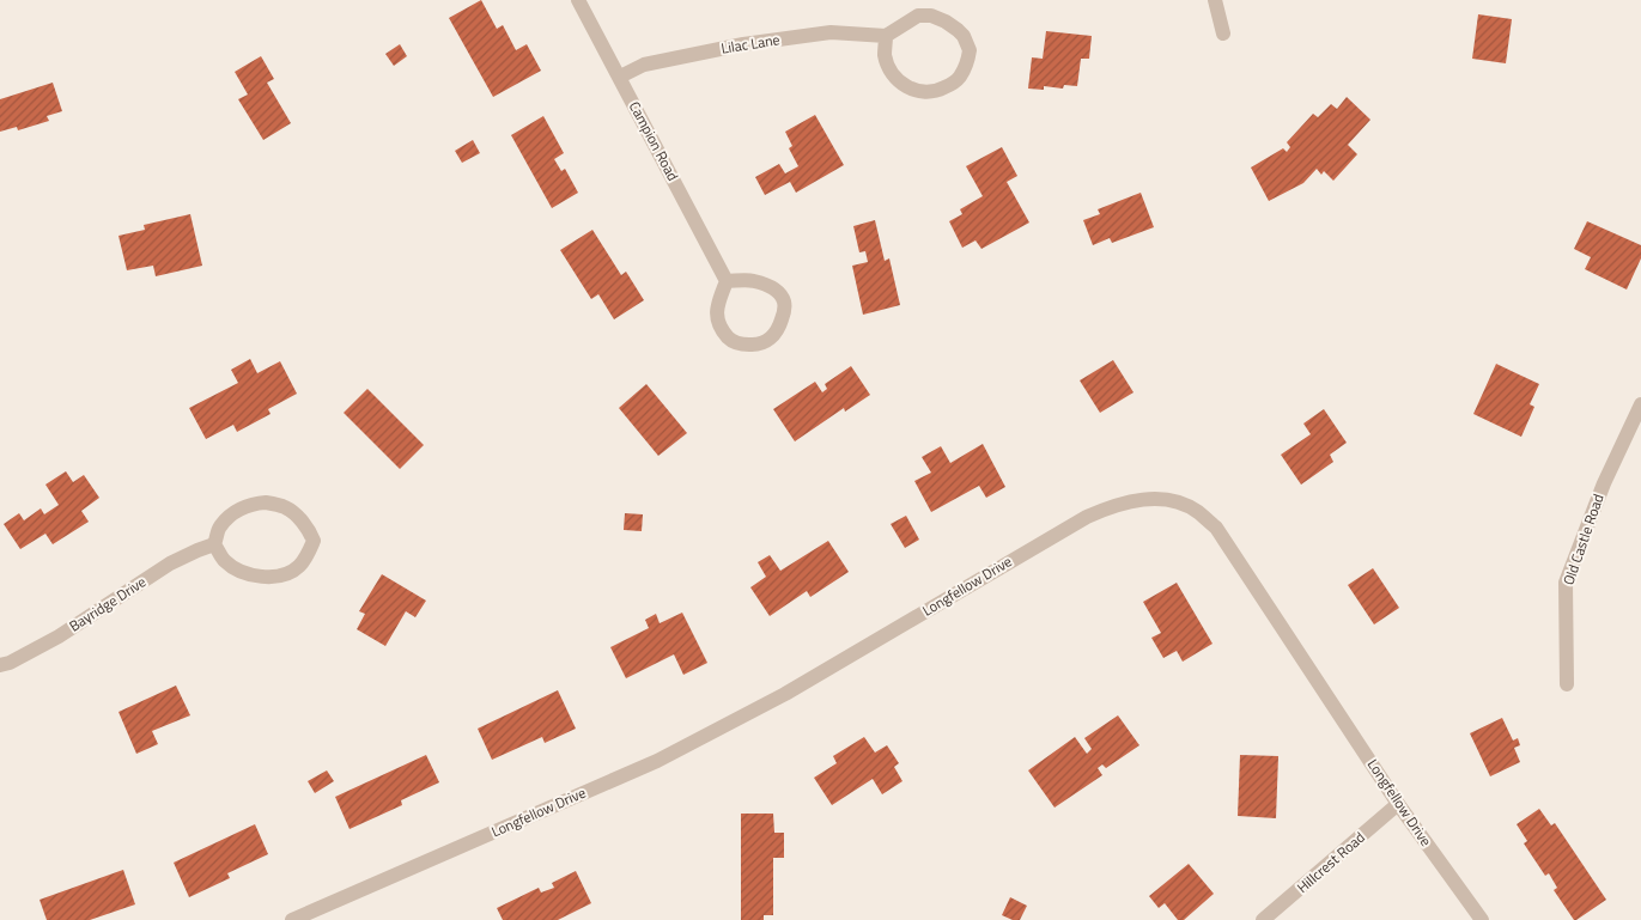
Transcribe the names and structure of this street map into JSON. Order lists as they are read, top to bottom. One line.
{"streets":{"street":["Lilac Lane","Campion Road","Old Castle Road","Longfellow Drive","Bayridge Drive","Hillcrest Road"]},"crossings":[["Lilac Lane","Campion Road"],["Longfellow Drive","Hillcrest Road"]]}
